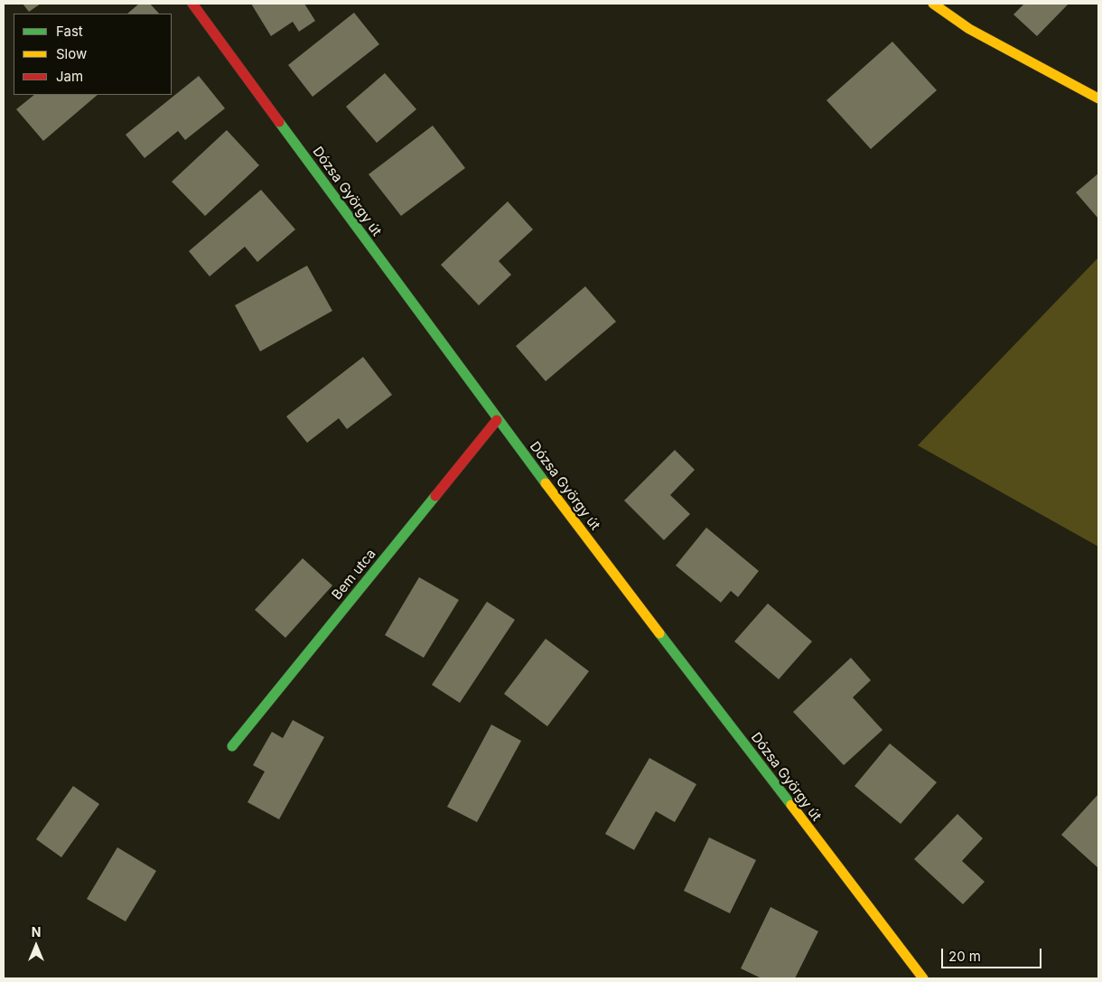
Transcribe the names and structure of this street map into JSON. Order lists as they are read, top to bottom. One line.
{"streets":{"main road":["Dózsa György út","Bem utca"]},"crossings":[["Dózsa György út","Bem utca"]],"legend":["Fast","Slow","Jam"],"scale_bar":"20 m","north":"top"}
